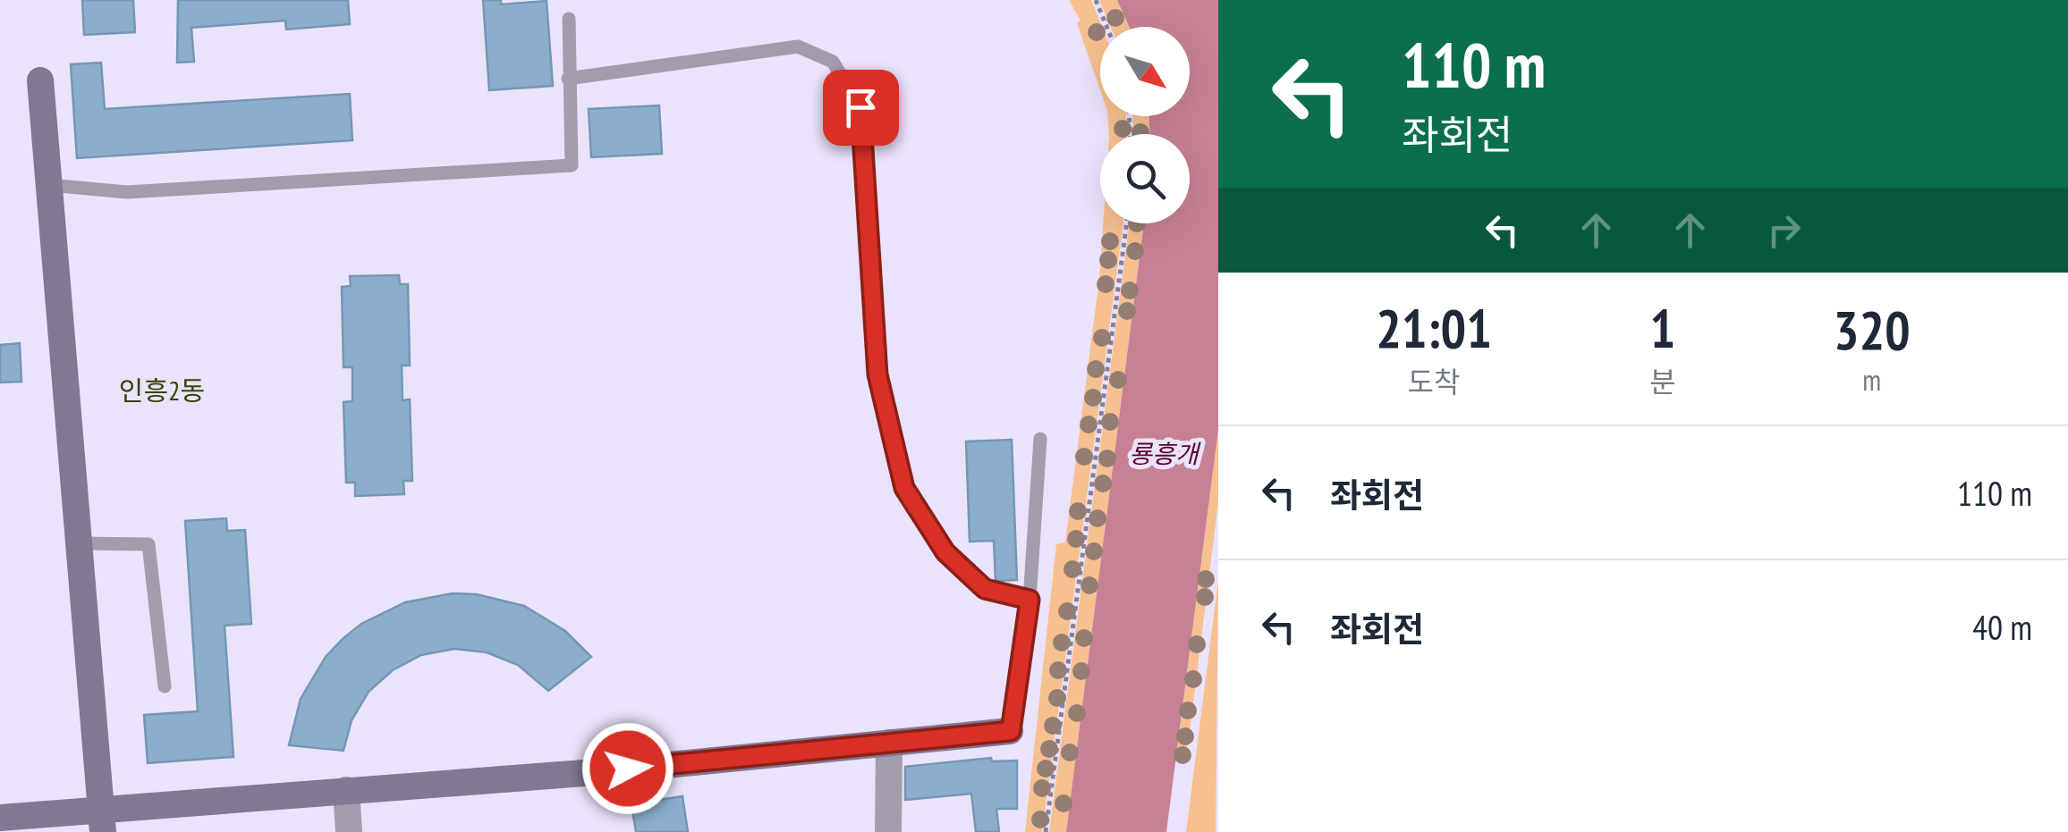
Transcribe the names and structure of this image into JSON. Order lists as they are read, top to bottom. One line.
{"districts":["인흥2동"],"water":["룡흥개"],"north":"bottom right","page":{"turn":["110 m","좌회전"],"eta":["21:01","도착","1","분","320","m"],"list":[{"name":"좌회전","value":"110 m"},{"name":"좌회전","value":"40 m"}]}}
